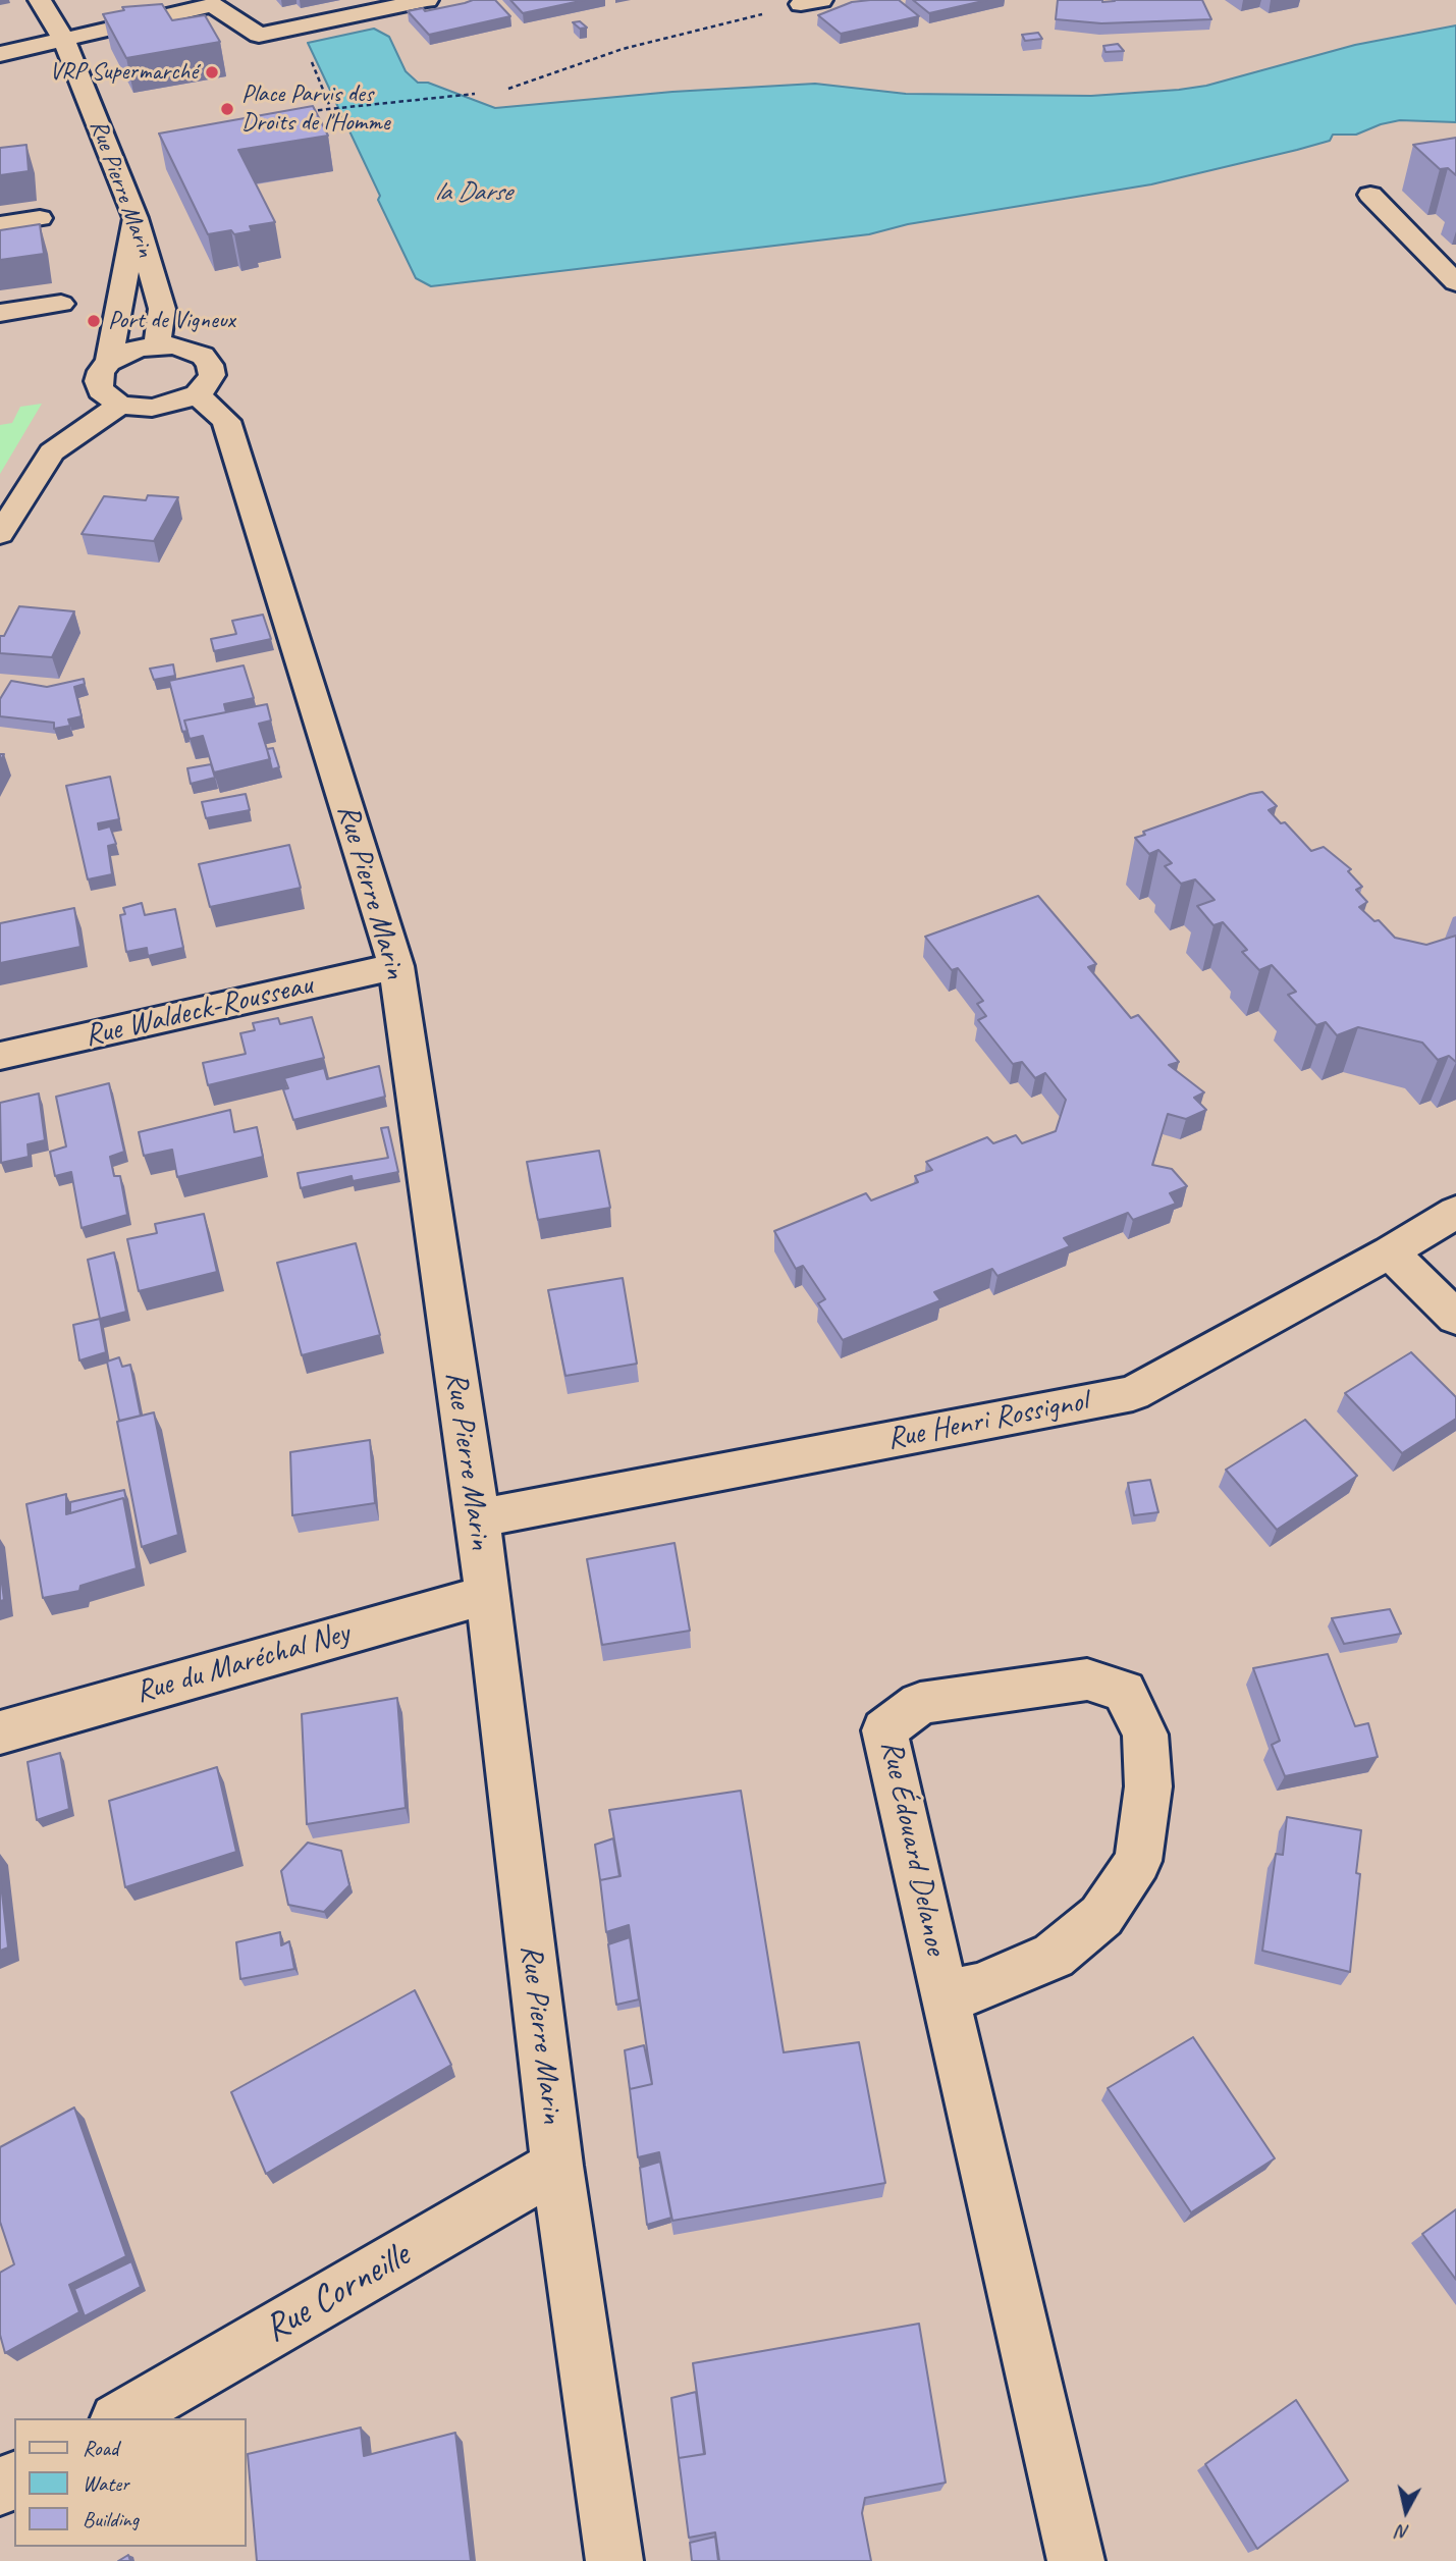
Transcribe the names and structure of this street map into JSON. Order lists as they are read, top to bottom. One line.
{"streets":{"street":["Rue Pierre Marin","Rue Waldeck-Rousseau","Rue Henri Rossignol","Rue du Maréchal Ney","Rue Édouard Delanoe","Rue Corneille"]},"crossings":[["Rue Pierre Marin","Rue Waldeck-Rousseau"],["Rue Pierre Marin","Rue Henri Rossignol"],["Rue Pierre Marin","Rue du Maréchal Ney"],["Rue Pierre Marin","Rue Corneille"]],"water":["la Darse"],"places":["VRP Supermarché","Place Parvis des Droits de l'Homme","Port de Vigneux"],"legend":["Road","Water","Building"],"north":"bottom"}
